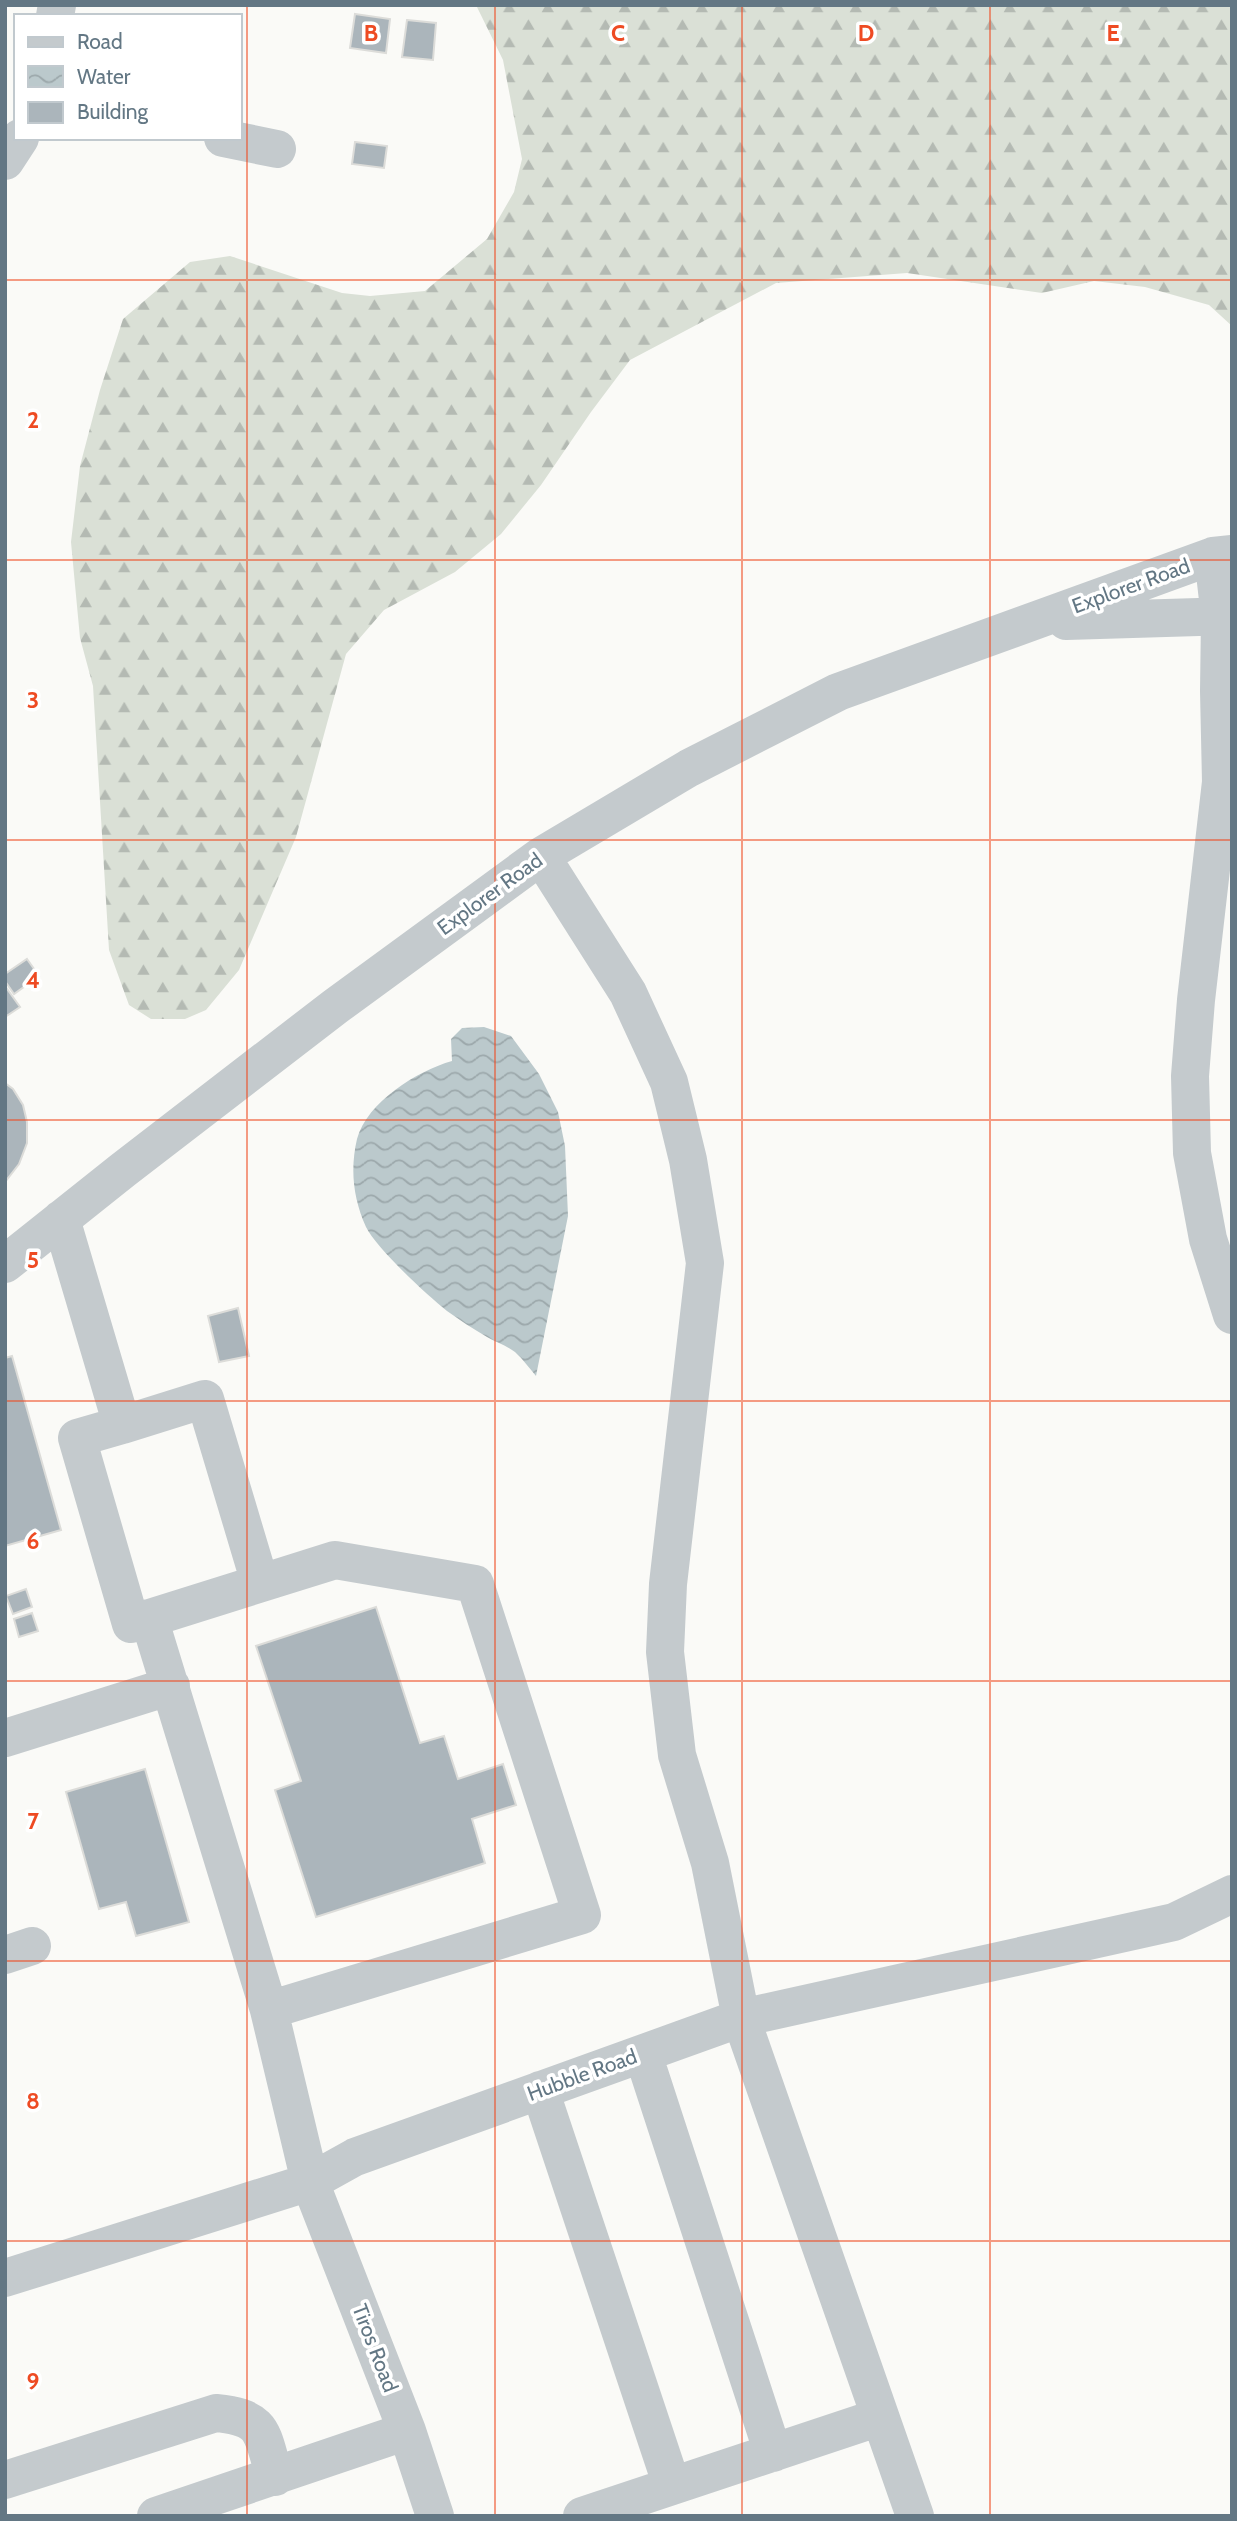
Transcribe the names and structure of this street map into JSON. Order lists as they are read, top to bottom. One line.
{"streets":{"street":["Explorer Road","Hubble Road","Tiros Road"]},"crossings":[["Hubble Road","Tiros Road"]],"legend":["Road","Water","Building"],"grid":{"columns":["B","C","D","E"],"rows":["2","3","4","5","6","7","8","9"]}}
